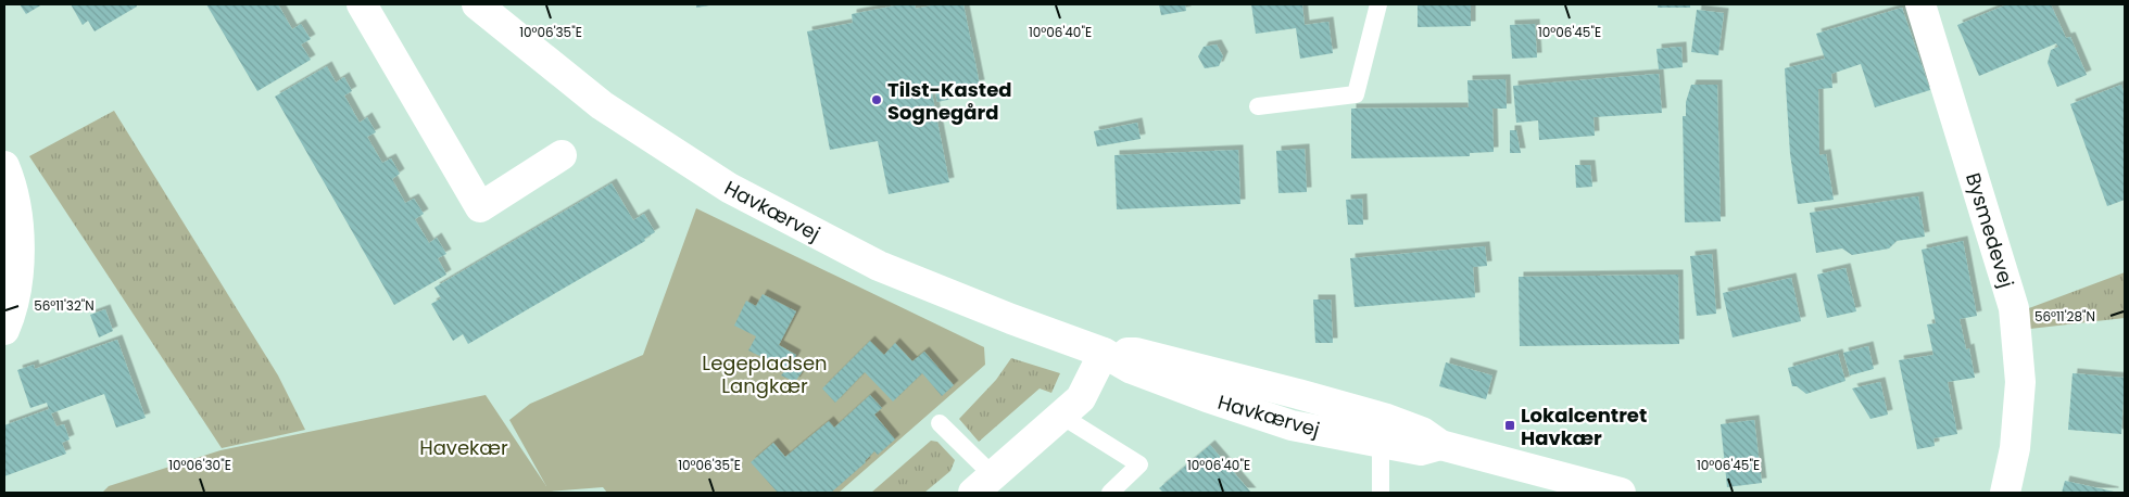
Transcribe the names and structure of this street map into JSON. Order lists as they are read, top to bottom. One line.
{"streets":{"street":["Havkærvej","Bysmedevej"]},"parks":["Legepladsen Langkær","Havekær"],"places":{"other":["Tilst-Kasted Sognegård"],"transit":["Lokalcentret Havkær"]},"coordinates":["10°06'35\"E","10°06'40\"E","10°06'45\"E","56°11'32\"N","56°11'28\"N","10°06'30\"E"]}
